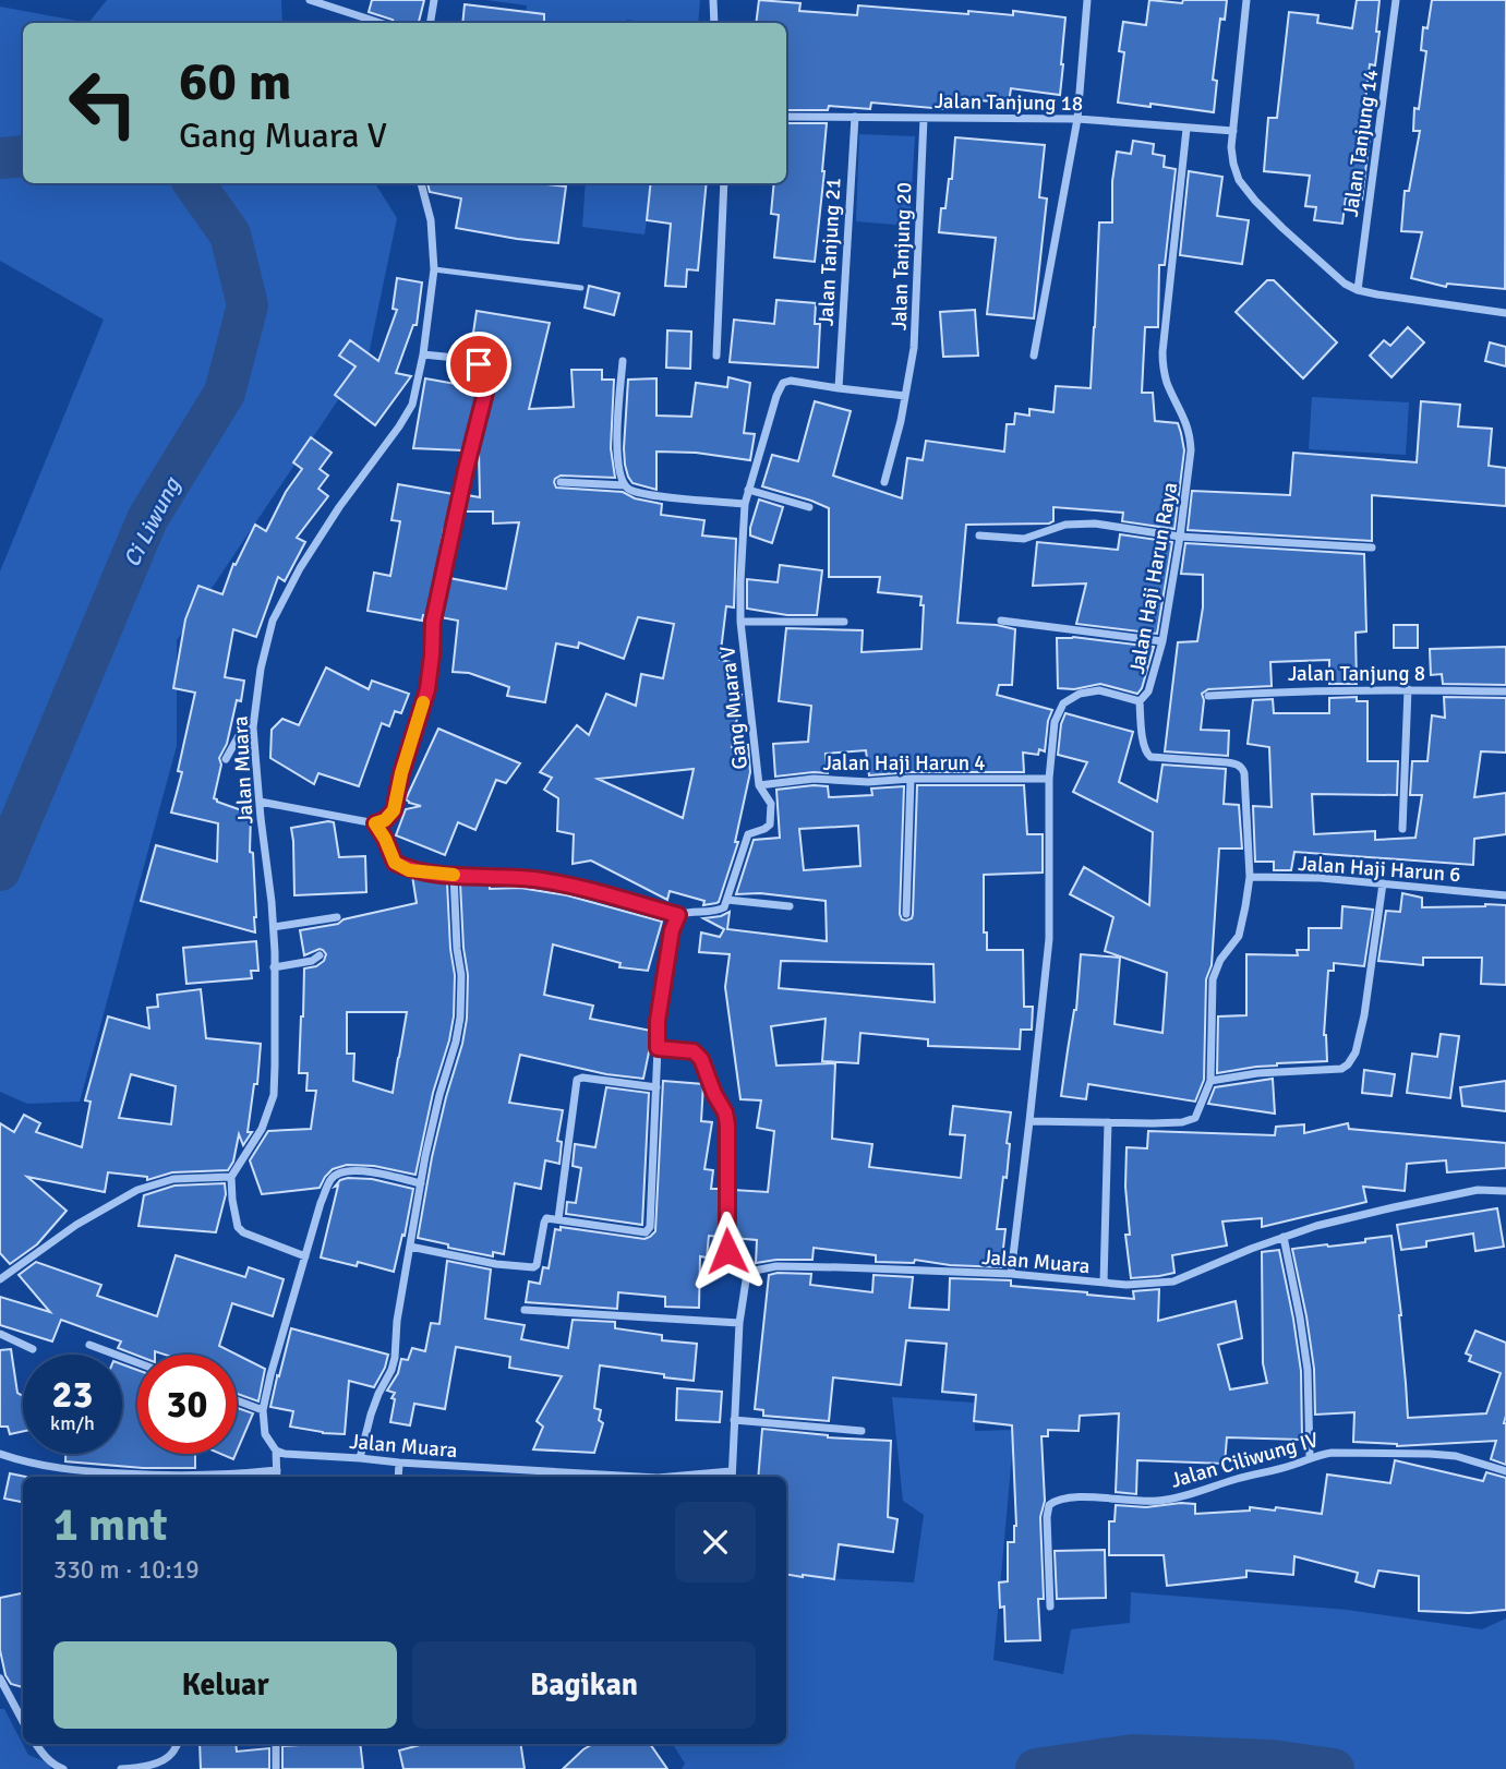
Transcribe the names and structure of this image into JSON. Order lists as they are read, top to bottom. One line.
{"streets":{"street":["Jalan Tanjung 18","Jalan Tanjung 14","Jalan Tanjung 21","Jalan Tanjung 20","Jalan Haji Harun Raya","Jalan Tanjung 8","Gang Muara V","Jalan Haji Harun 4","Jalan Muara","Jalan Haji Harun 6","Jalan Ciliwung IV"]},"crossings":[["Jalan Tanjung 18","Jalan Tanjung 21"],["Jalan Tanjung 18","Jalan Tanjung 20"],["Jalan Tanjung 18","Jalan Haji Harun Raya"],["Jalan Tanjung 21","Gang Muara V"],["Jalan Haji Harun Raya","Jalan Haji Harun 4"],["Jalan Haji Harun Raya","Jalan Muara"],["Gang Muara V","Jalan Haji Harun 4"]],"water":["Ci Liwung"],"page":{"turn":["60 m","Gang Muara V"],"speed":"23 km/h","limit":"30","heading":["1 mnt","330 m · 10:19"],"buttons":["Keluar","Bagikan"]}}
